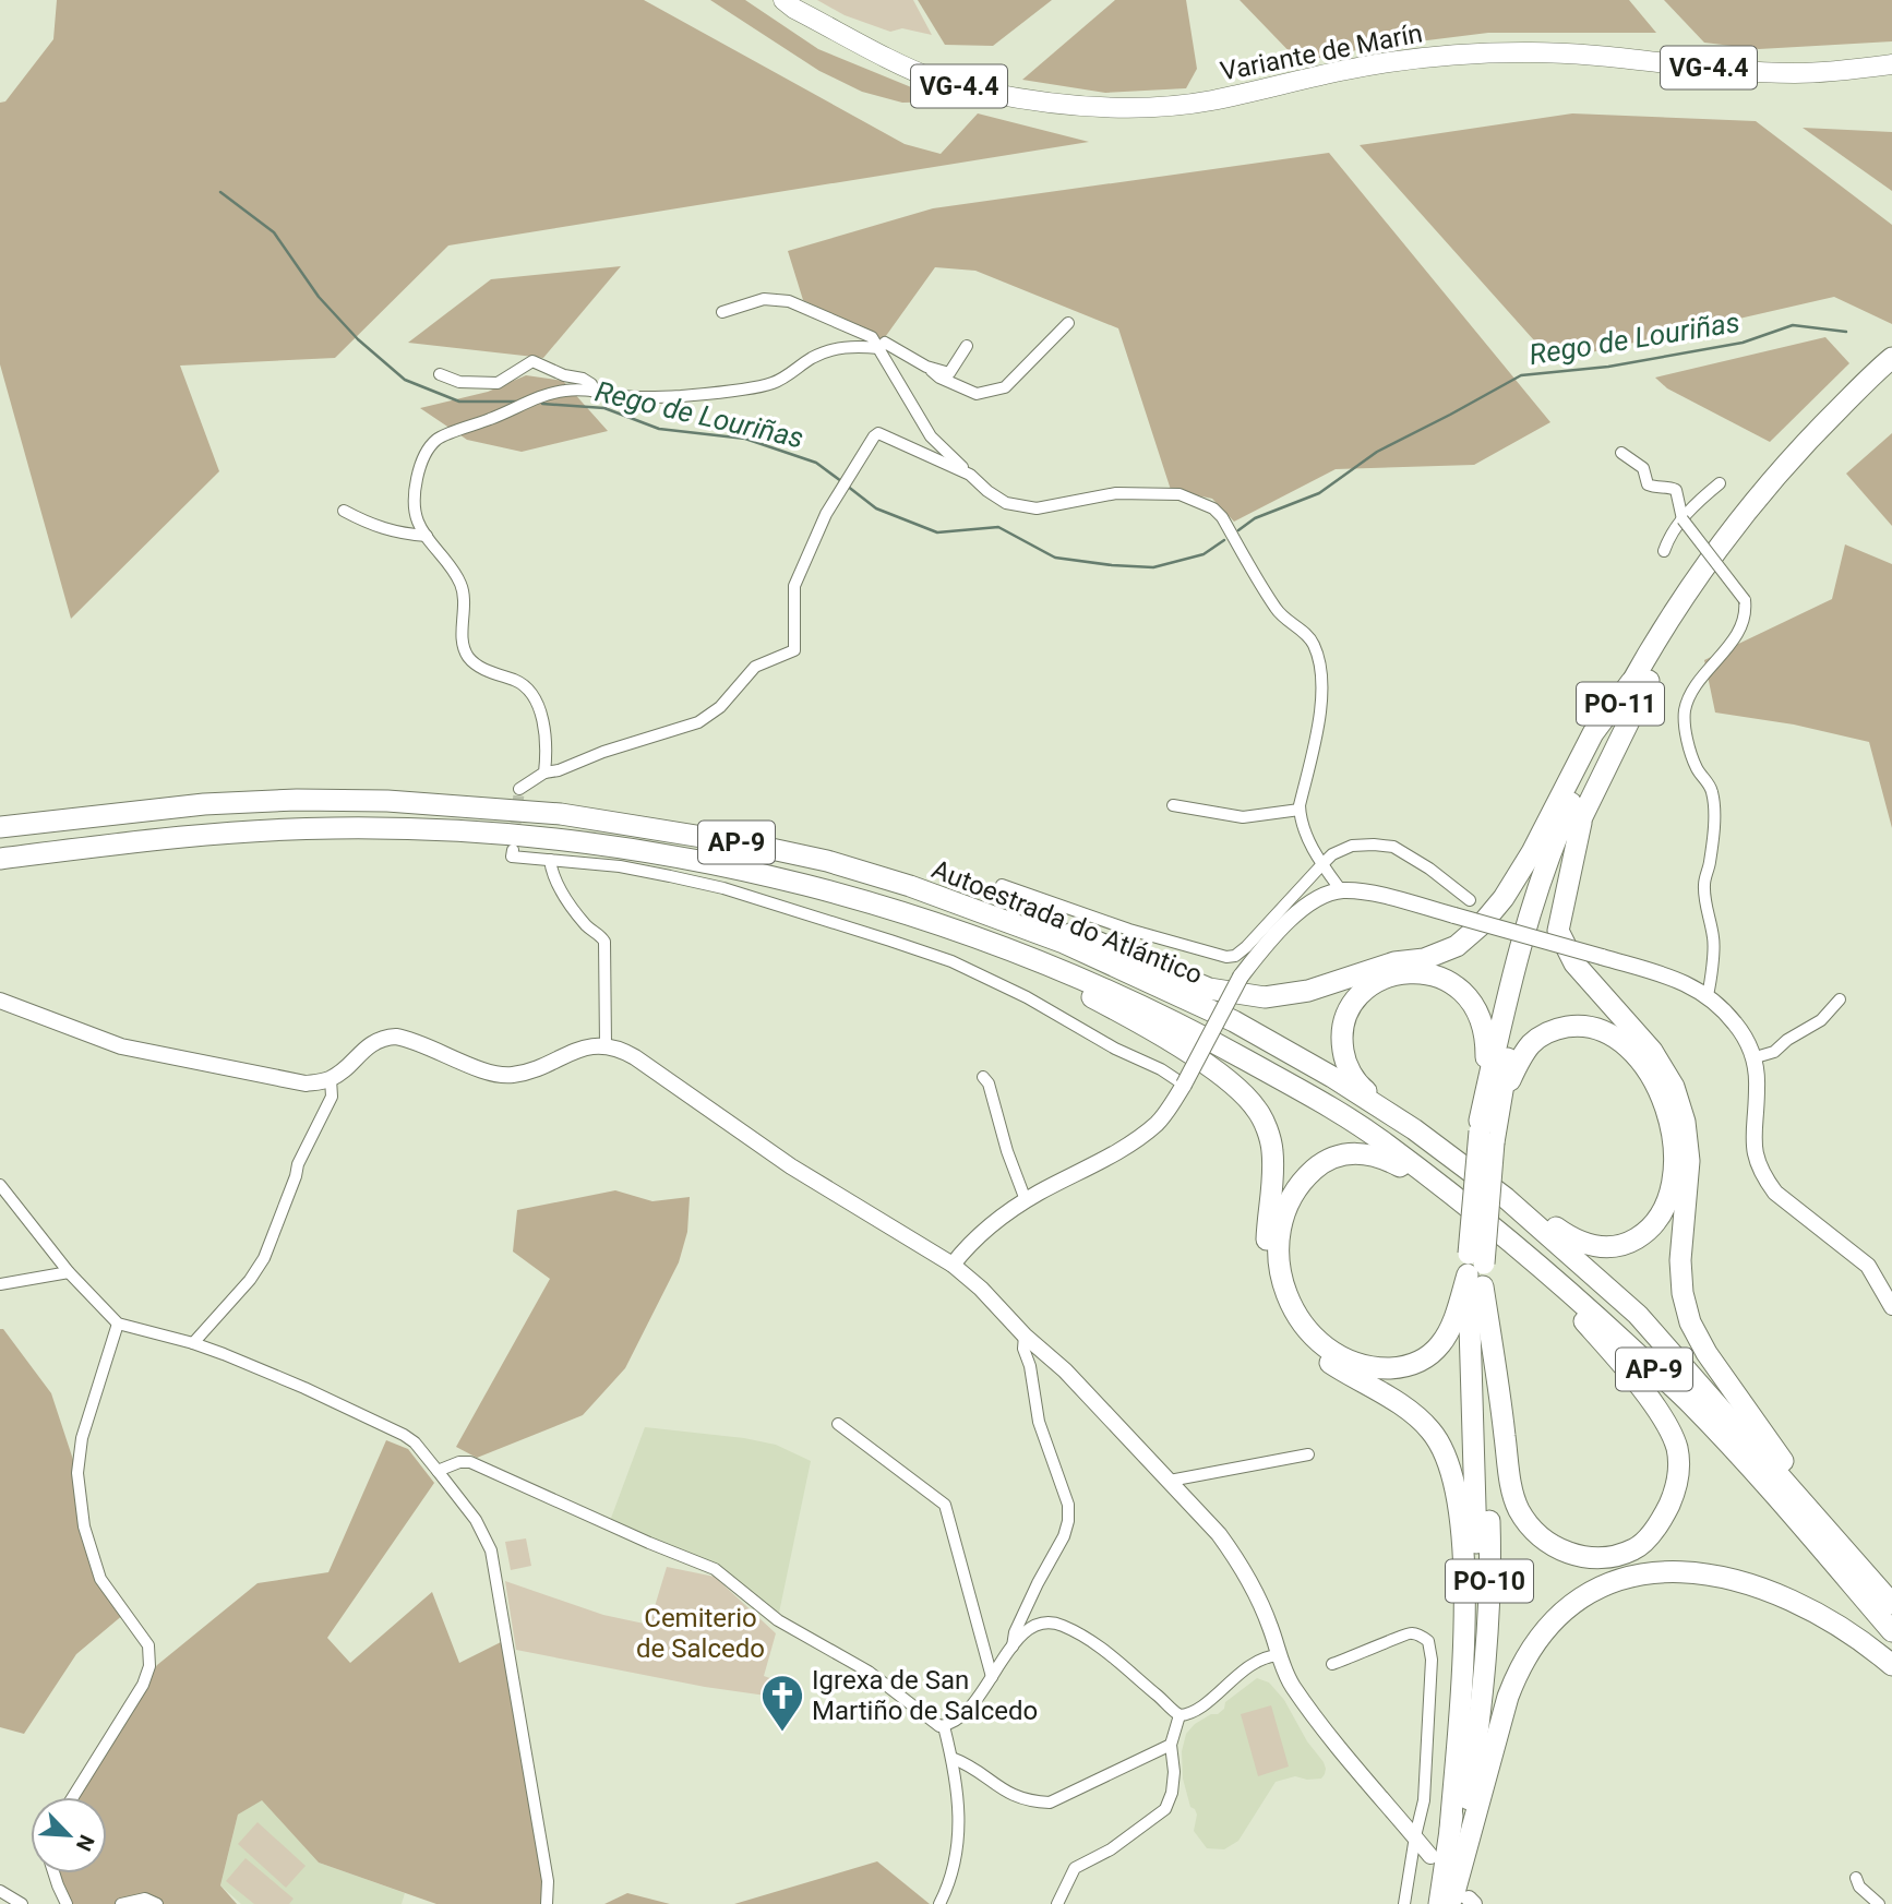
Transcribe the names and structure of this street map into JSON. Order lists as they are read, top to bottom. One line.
{"streets":{"highway":["Variante de Marín","VG-4.4","PO-11","AP-9","Autoestrada do Atlántico","PO-10"]},"crossings":[["PO-11","PO-10"]],"water":["Rego de Louriñas"],"parks":["Cemiterio de Salcedo"],"places":{"church":["Igrexa de San Martiño de Salcedo"]},"north":"bottom right"}
